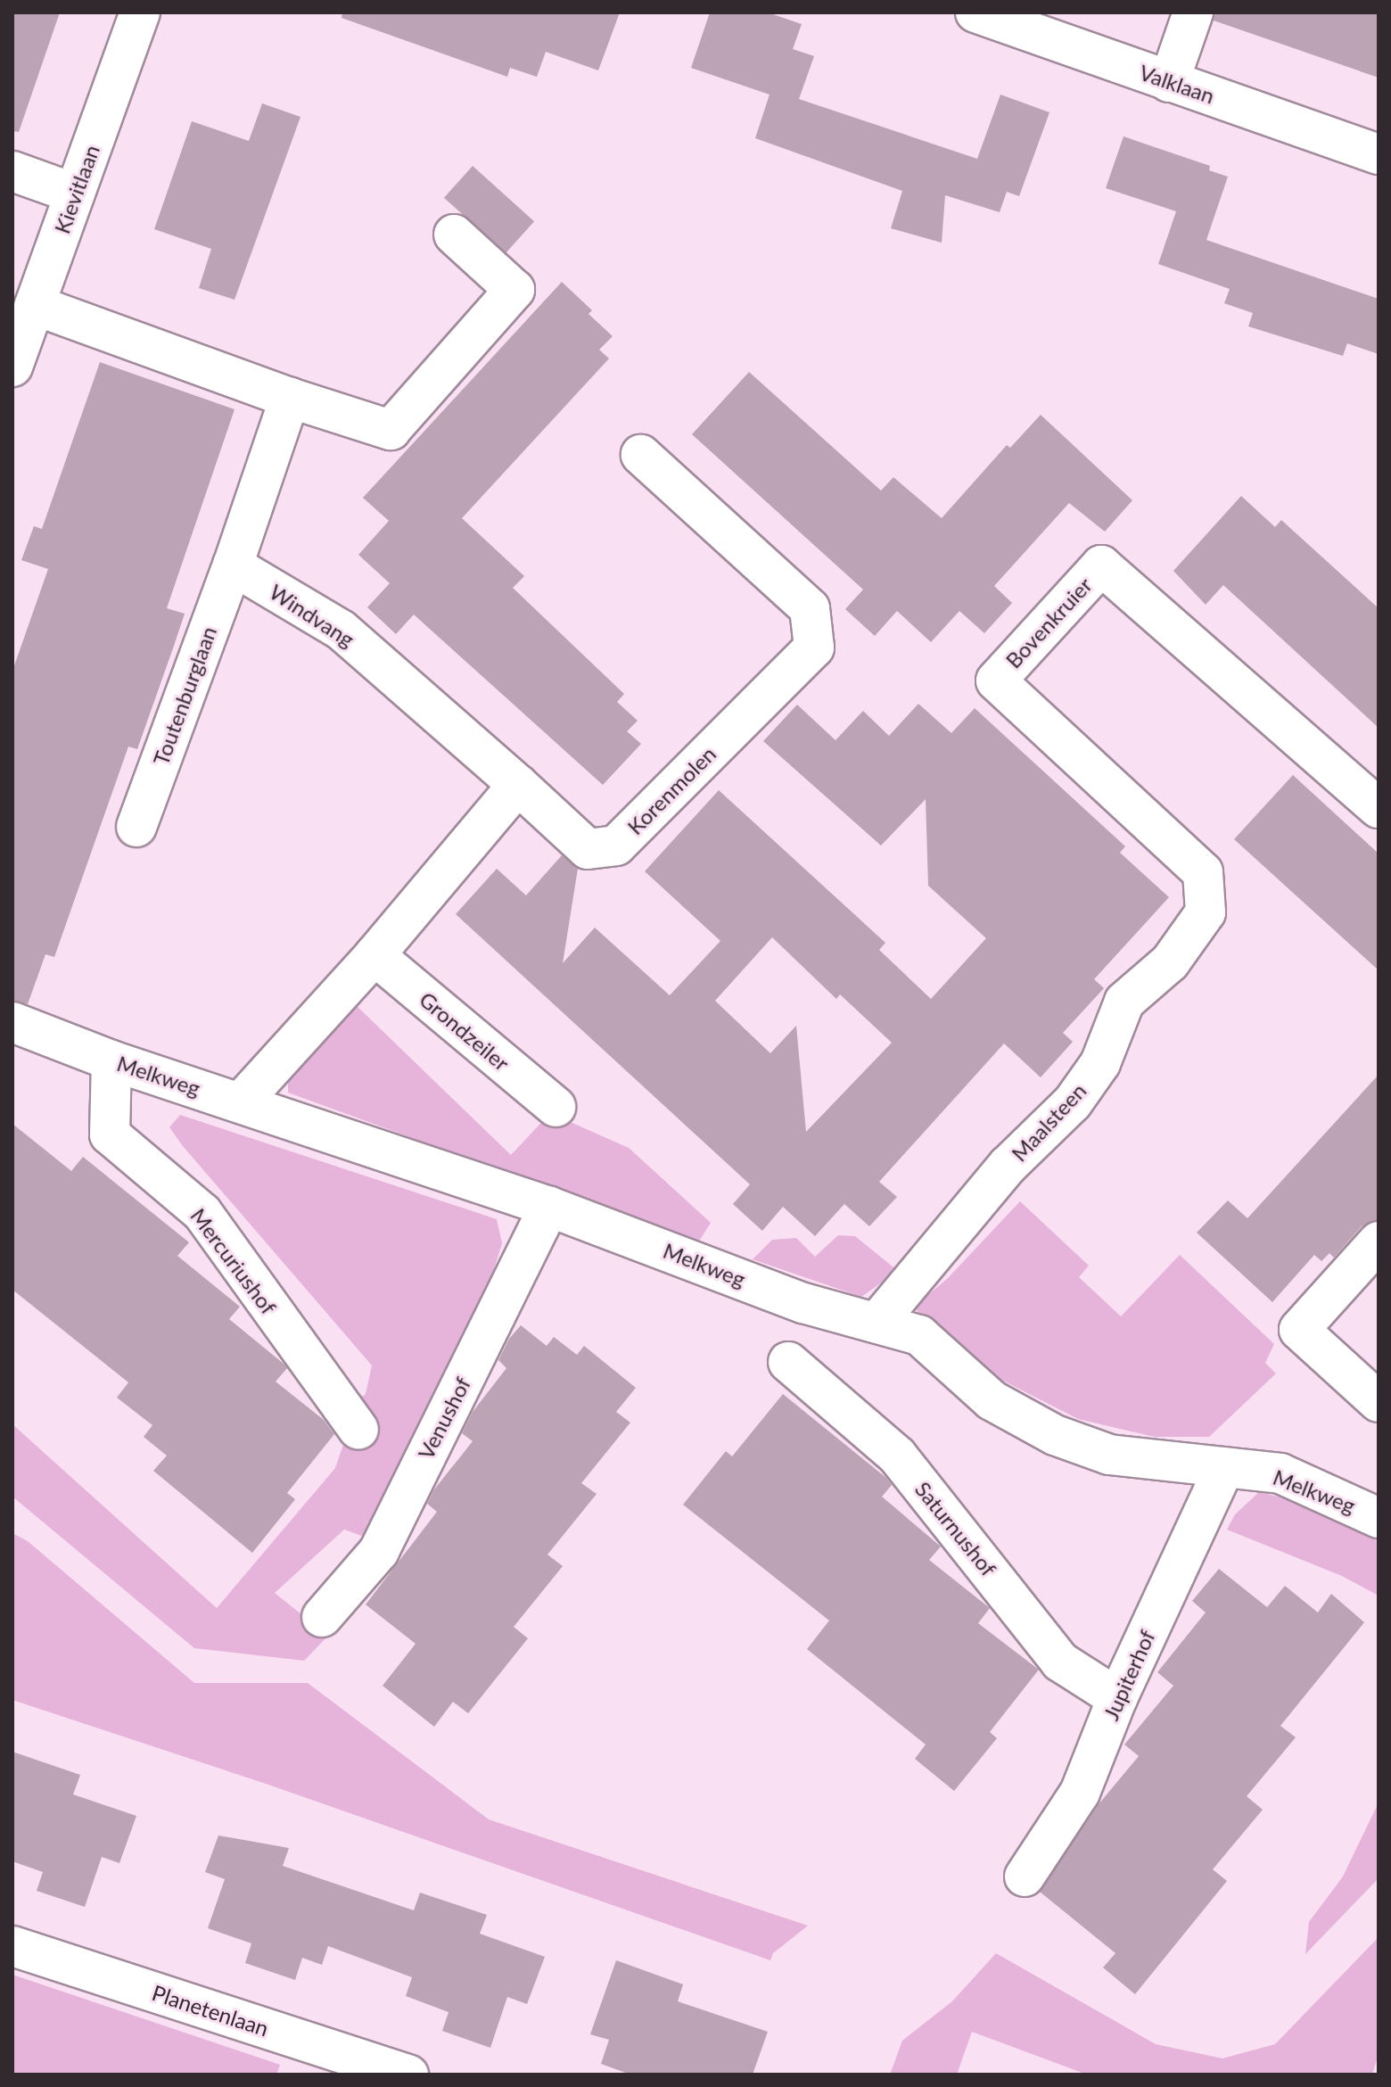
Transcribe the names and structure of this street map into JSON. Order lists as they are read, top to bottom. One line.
{"streets":{"street":["Valklaan","Kievitlaan","Windvang","Bovenkruier","Toutenburglaan","Korenmolen","Grondzeiler","Melkweg","Maalsteen","Mercuriushof","Venushof","Saturnushof","Jupiterhof","Planetenlaan"]},"crossings":[["Windvang","Toutenburglaan"],["Windvang","Korenmolen"],["Bovenkruier","Maalsteen"],["Melkweg","Maalsteen"],["Melkweg","Mercuriushof"],["Melkweg","Venushof"],["Melkweg","Jupiterhof"],["Saturnushof","Jupiterhof"]]}
